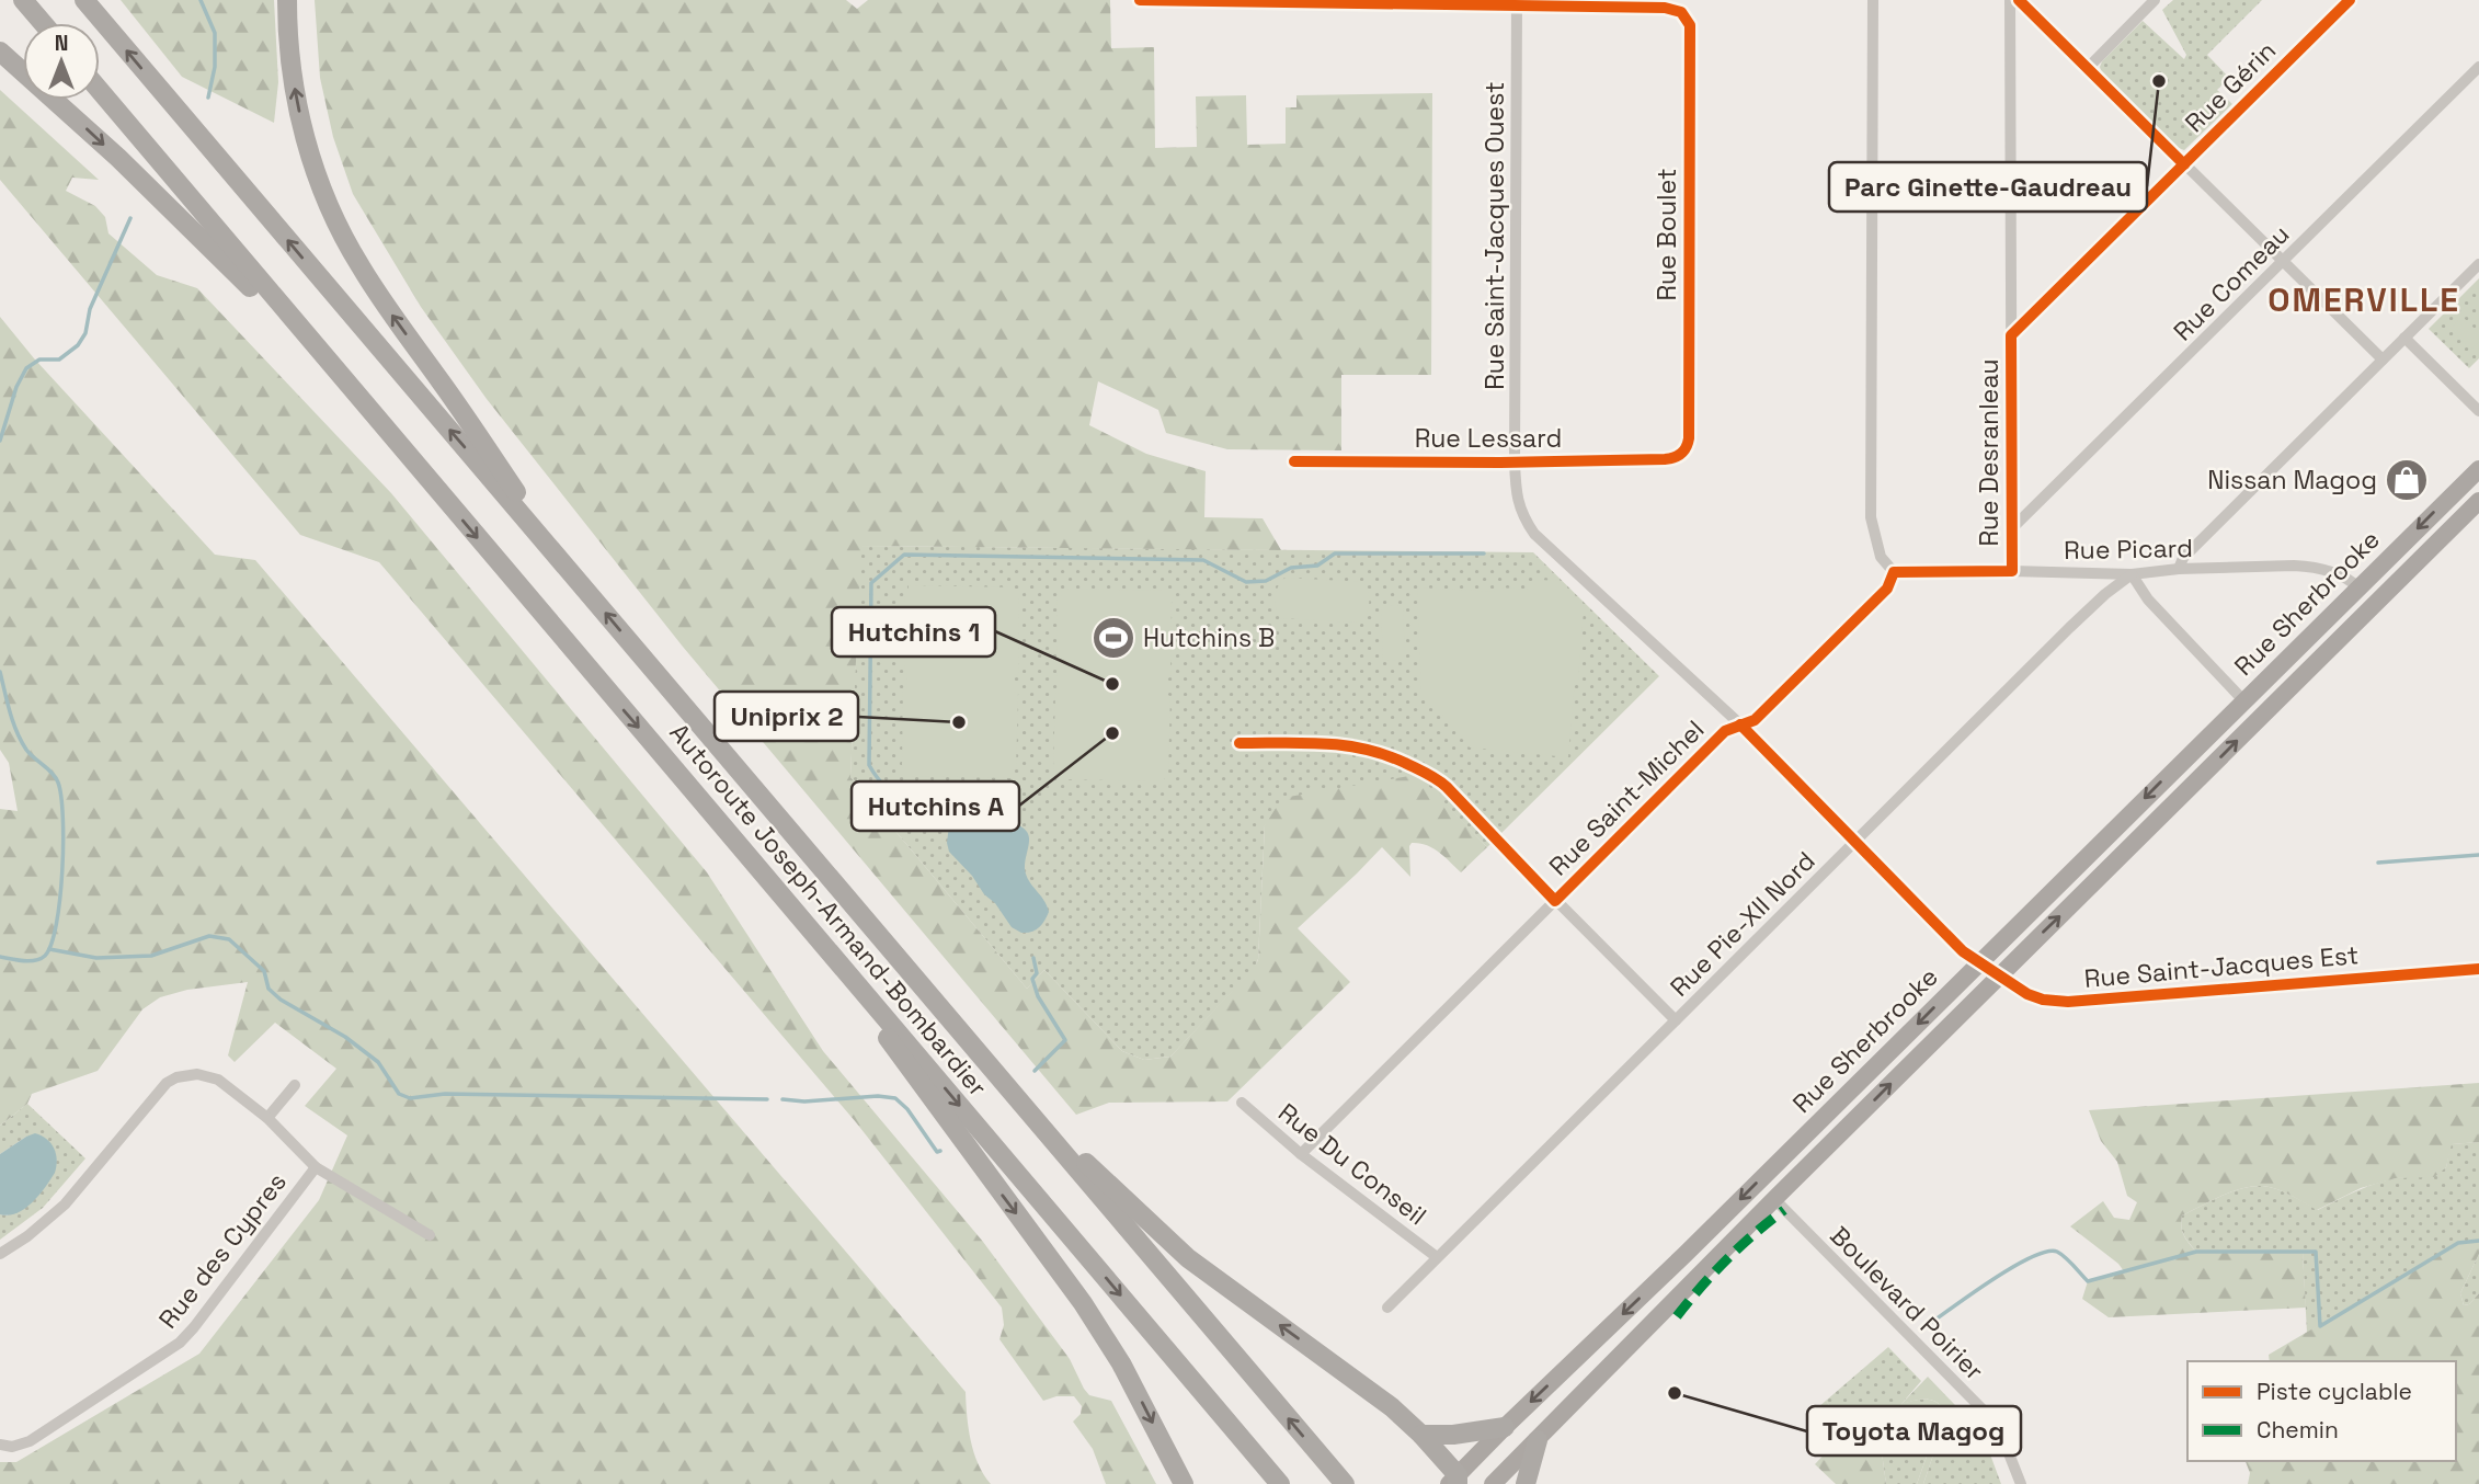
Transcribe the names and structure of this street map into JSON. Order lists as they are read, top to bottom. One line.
{"streets":{"highway":["Autoroute Joseph-Armand-Bombardier"],"main road":["Rue Sherbrooke"],"street":["Rue Gérin","Rue Boulet","Rue Saint-Jacques Ouest","Rue Comeau","Rue Lessard","Rue Desranleau","Rue Picard","Rue Saint-Michel","Rue Pie-XII Nord","Rue Saint-Jacques Est","Rue Du Conseil","Rue des Cypres","Boulevard Poirier"]},"crossings":[["Rue Gérin","Rue Desranleau"],["Rue Boulet","Rue Saint-Jacques Ouest"],["Rue Boulet","Rue Lessard"],["Rue Saint-Jacques Ouest","Rue Lessard"],["Rue Saint-Jacques Ouest","Rue Sherbrooke"],["Rue Saint-Jacques Ouest","Rue Saint-Michel"],["Rue Saint-Jacques Ouest","Rue Pie-XII Nord"],["Rue Saint-Jacques Ouest","Rue Saint-Jacques Est"],["Rue Comeau","Rue Desranleau"],["Rue Desranleau","Rue Picard"],["Rue Picard","Rue Sherbrooke"],["Rue Picard","Rue Saint-Michel"],["Rue Picard","Rue Pie-XII Nord"],["Rue Sherbrooke","Rue Saint-Jacques Est"],["Rue Sherbrooke","Boulevard Poirier"],["Rue Saint-Michel","Rue Du Conseil"],["Rue Pie-XII Nord","Rue Du Conseil"]],"districts":["OMERVILLE"],"places":{"other":["Parc Ginette-Gaudreau","Hutchins 1","Uniprix 2","Hutchins A","Toyota Magog"],"shop":["Nissan Magog"],"sports":["Hutchins B"]},"legend":["Piste cyclable","Chemin"],"north":"top"}
